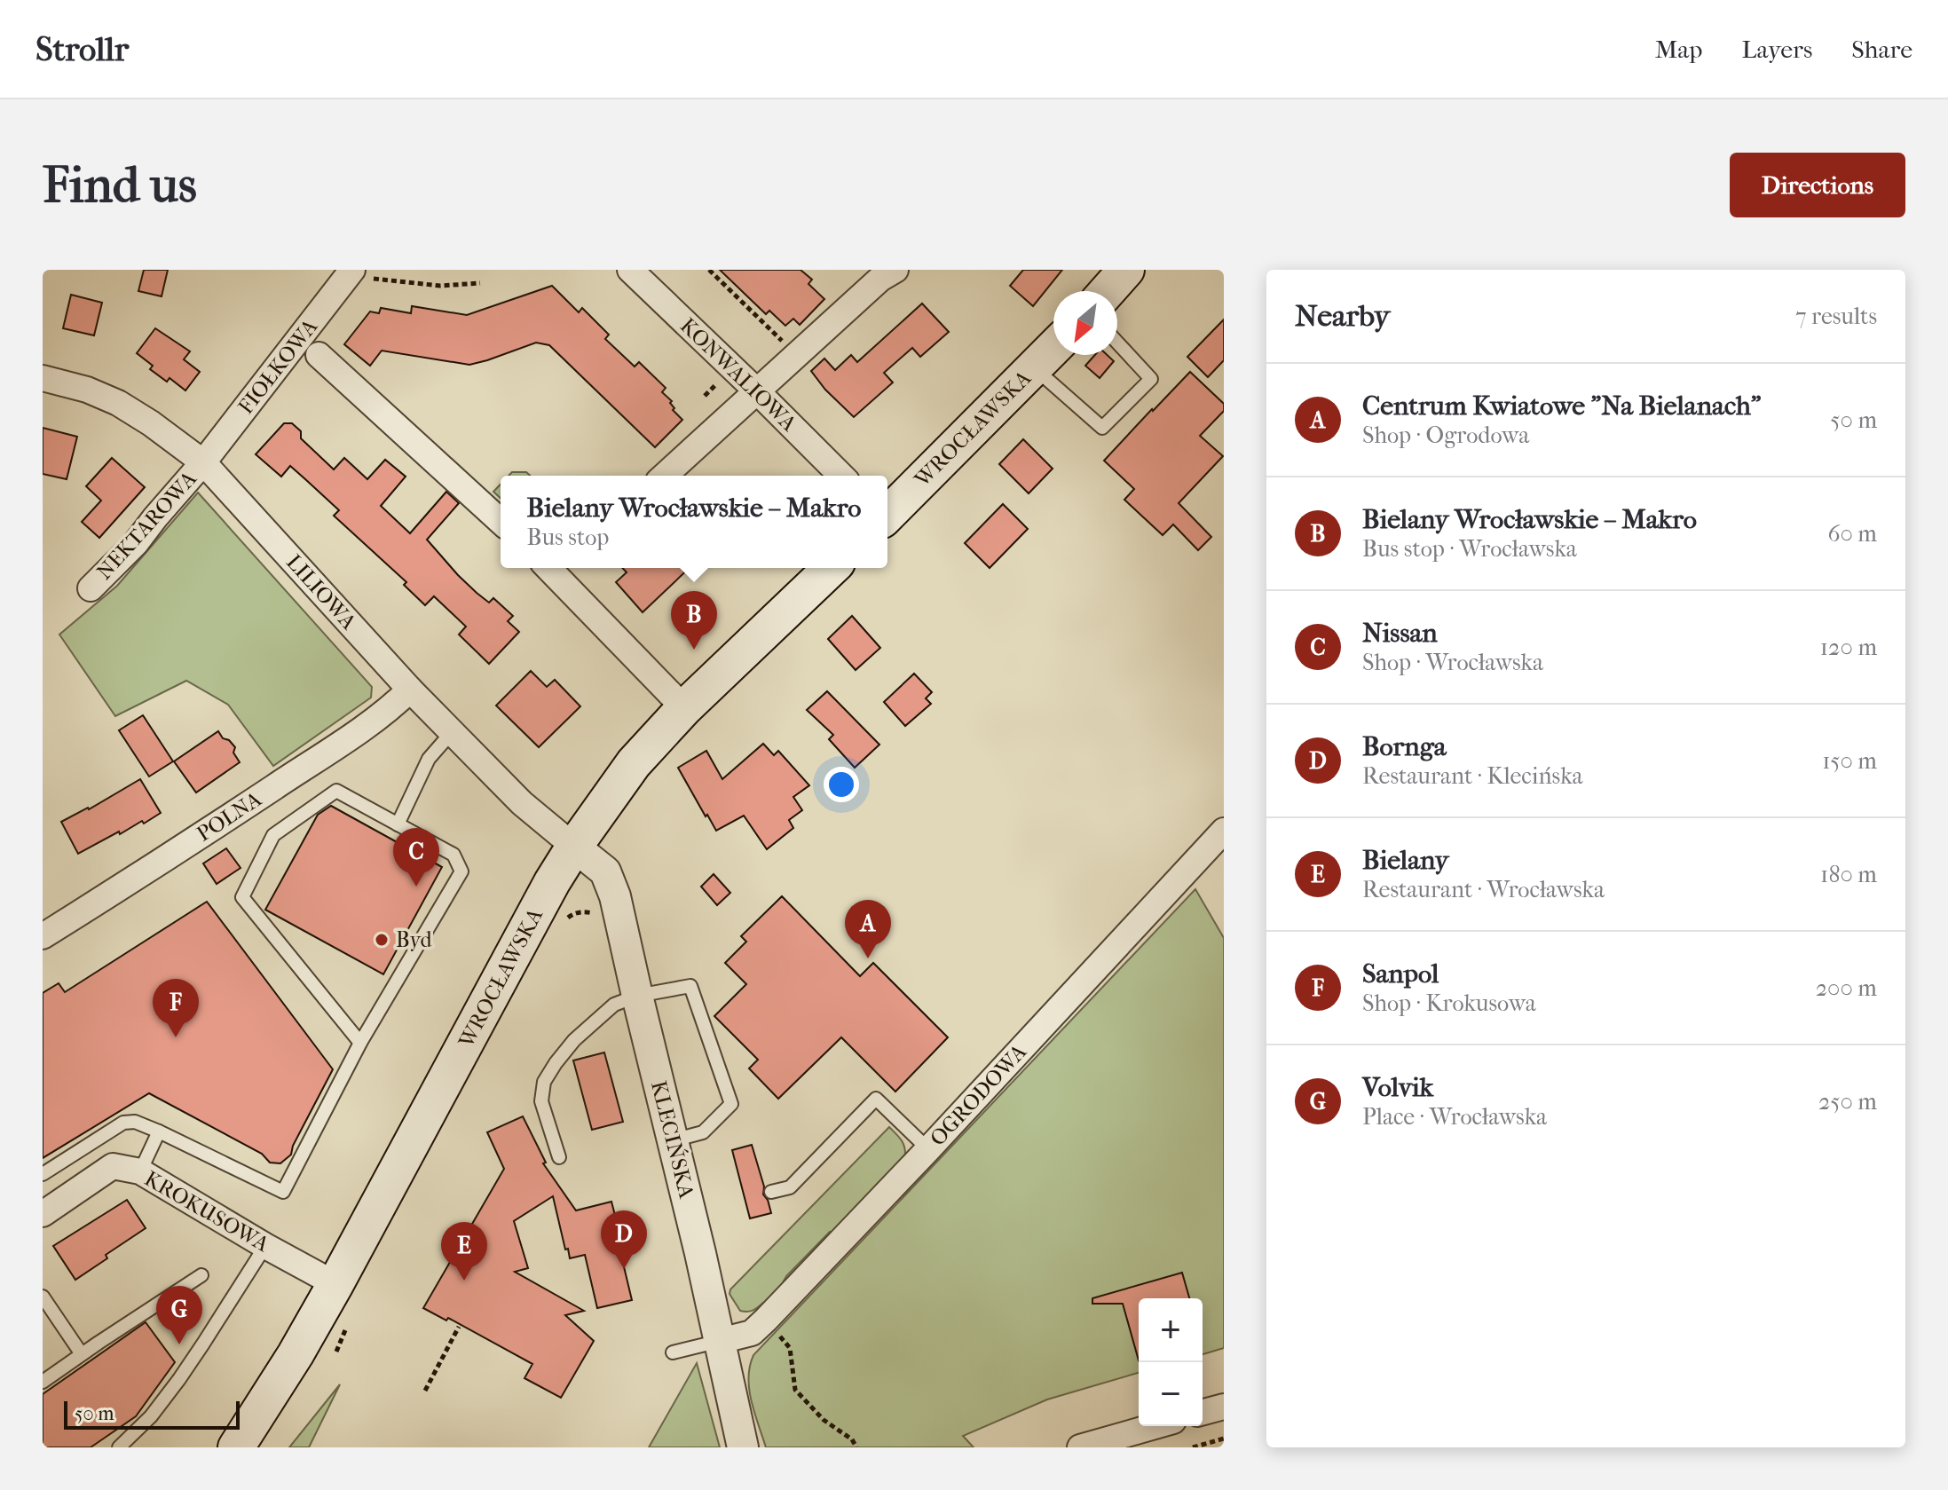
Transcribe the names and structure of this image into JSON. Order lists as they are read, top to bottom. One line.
{"streets":{"main road":["WROCŁAWSKA"],"street":["FIOŁKOWA","KONWALIOWA","NEKTAROWA","LILIOWA","POLNA","OGRODOWA","KLECIŃSKA","KROKUSOWA"]},"crossings":[["FIOŁKOWA","NEKTAROWA"],["FIOŁKOWA","LILIOWA"],["WROCŁAWSKA","LILIOWA"],["WROCŁAWSKA","KLECIŃSKA"],["WROCŁAWSKA","KROKUSOWA"],["NEKTAROWA","LILIOWA"],["LILIOWA","POLNA"],["LILIOWA","KLECIŃSKA"],["OGRODOWA","KLECIŃSKA"]],"places":["Byd"],"scale_bar":"50 m","north":"bottom left","page":{"header":"Strollr","nav":["Map","Layers","Share"],"buttons":"Directions","title":"Find us","heading":["Nearby","7 results"],"list":[{"mark":"A","name":"Centrum Kwiatowe \"Na Bielanach\"","note":"Shop · Ogrodowa","value":"50 m"},{"mark":"B","name":"Bielany Wrocławskie – Makro","note":"Bus stop · Wrocławska","value":"60 m"},{"mark":"C","name":"Nissan","note":"Shop · Wrocławska","value":"120 m"},{"mark":"D","name":"Bornga","note":"Restaurant · Klecińska","value":"150 m"},{"mark":"E","name":"Bielany","note":"Restaurant · Wrocławska","value":"180 m"},{"mark":"F","name":"Sanpol","note":"Shop · Krokusowa","value":"200 m"},{"mark":"G","name":"Volvik","note":"Place · Wrocławska","value":"250 m"}],"popup":["Bielany Wrocławskie – Makro","Bus stop"],"pins":["B","C","A","F","D","E","G"],"map_buttons":["+","−"],"scale":"50 m"}}
